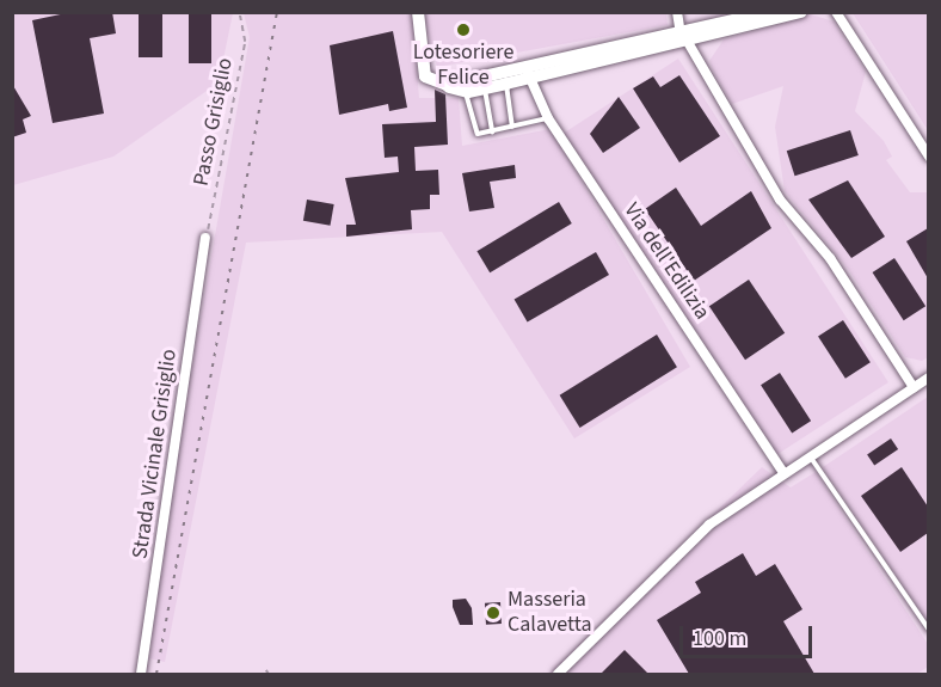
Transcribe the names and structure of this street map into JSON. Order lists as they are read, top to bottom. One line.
{"streets":{"street":["Via dell'Edilizia","Strada Vicinale Grisiglio"],"path":["Passo Grisiglio"]},"crossings":[["Passo Grisiglio","Strada Vicinale Grisiglio"]],"places":["Lotesoriere Felice","Masseria Calavetta"],"scale_bar":"100 m"}
